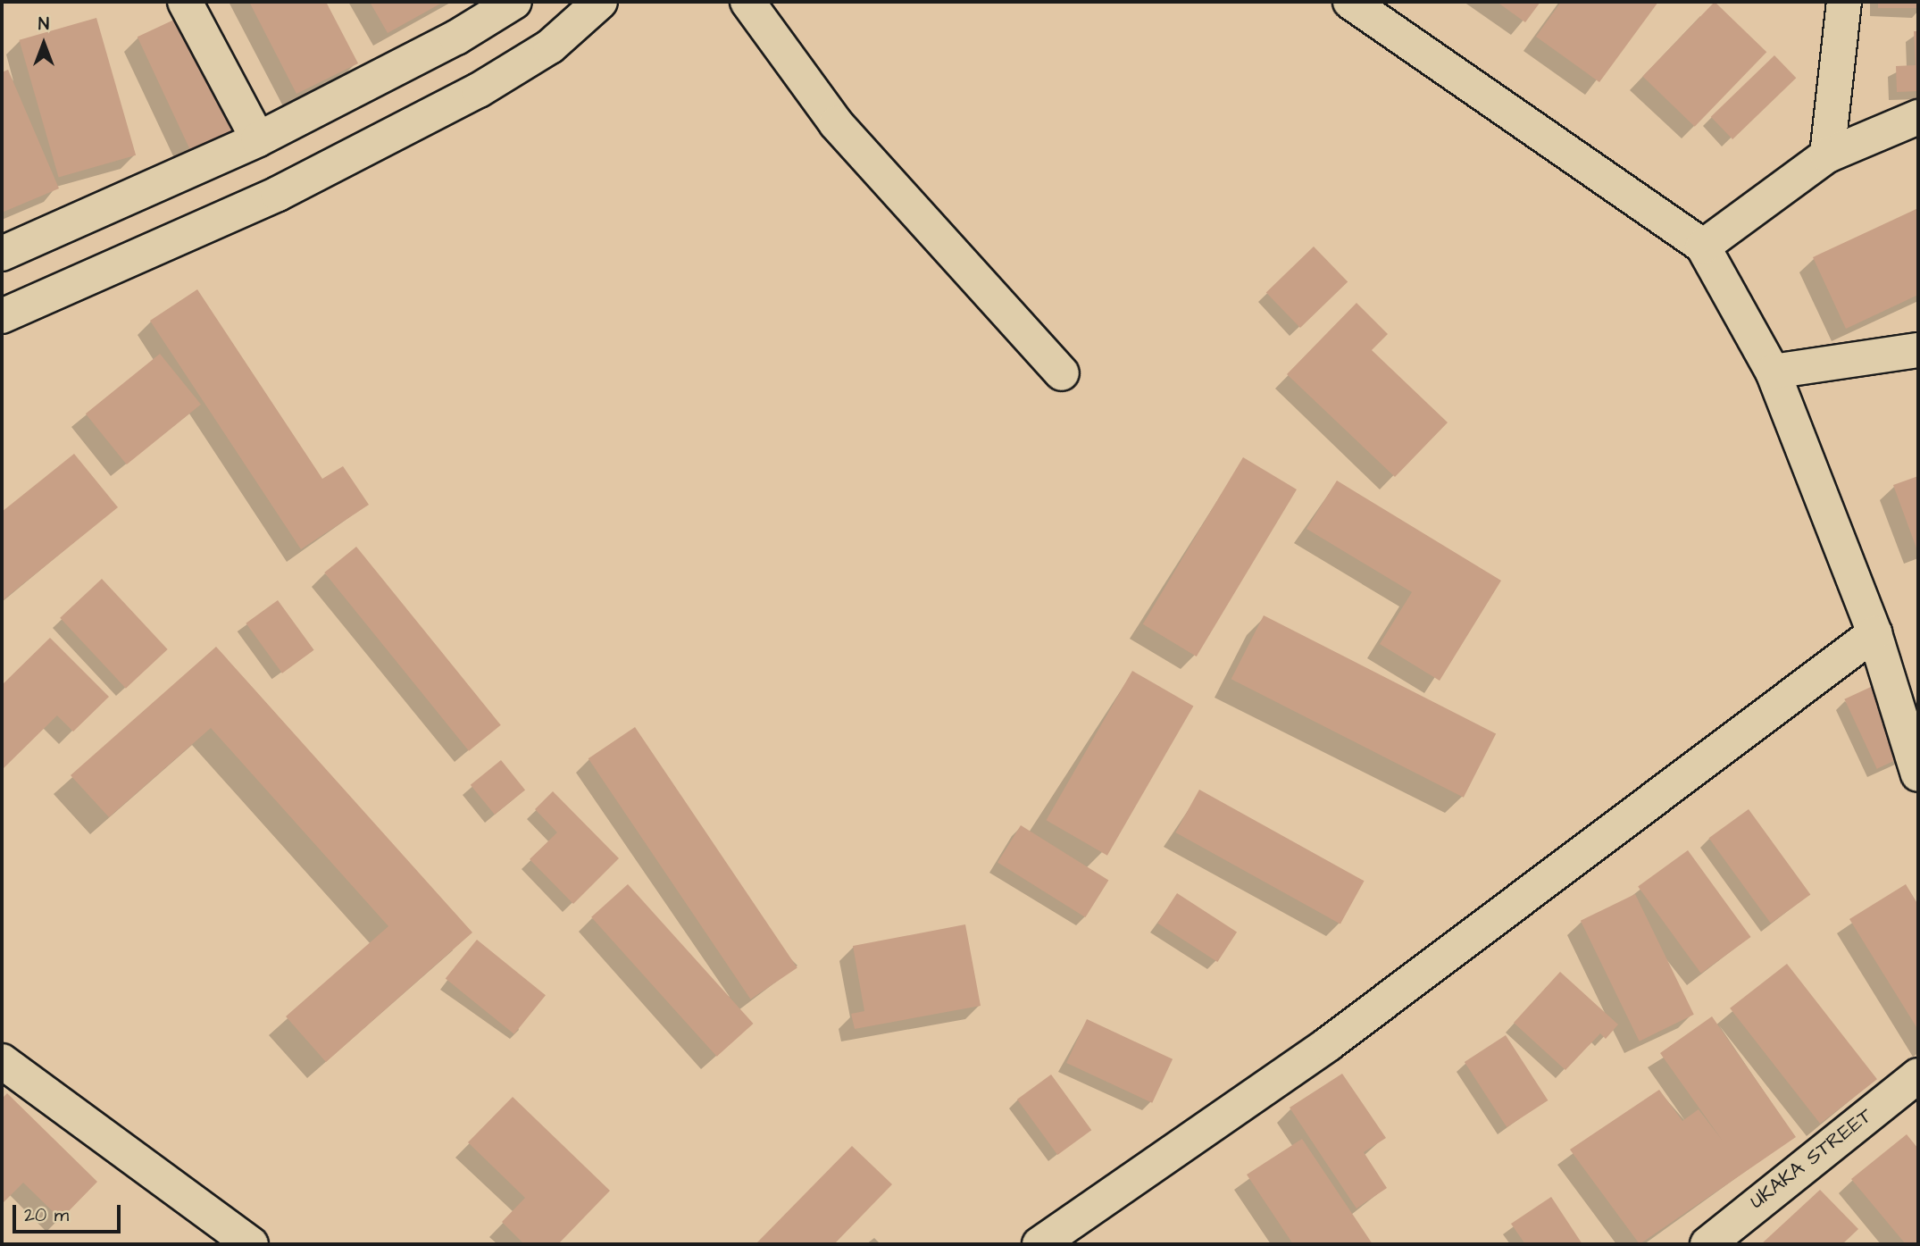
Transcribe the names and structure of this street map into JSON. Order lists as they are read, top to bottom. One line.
{"streets":{"street":["UKAKA STREET"]},"scale_bar":"20 m","north":"top"}
